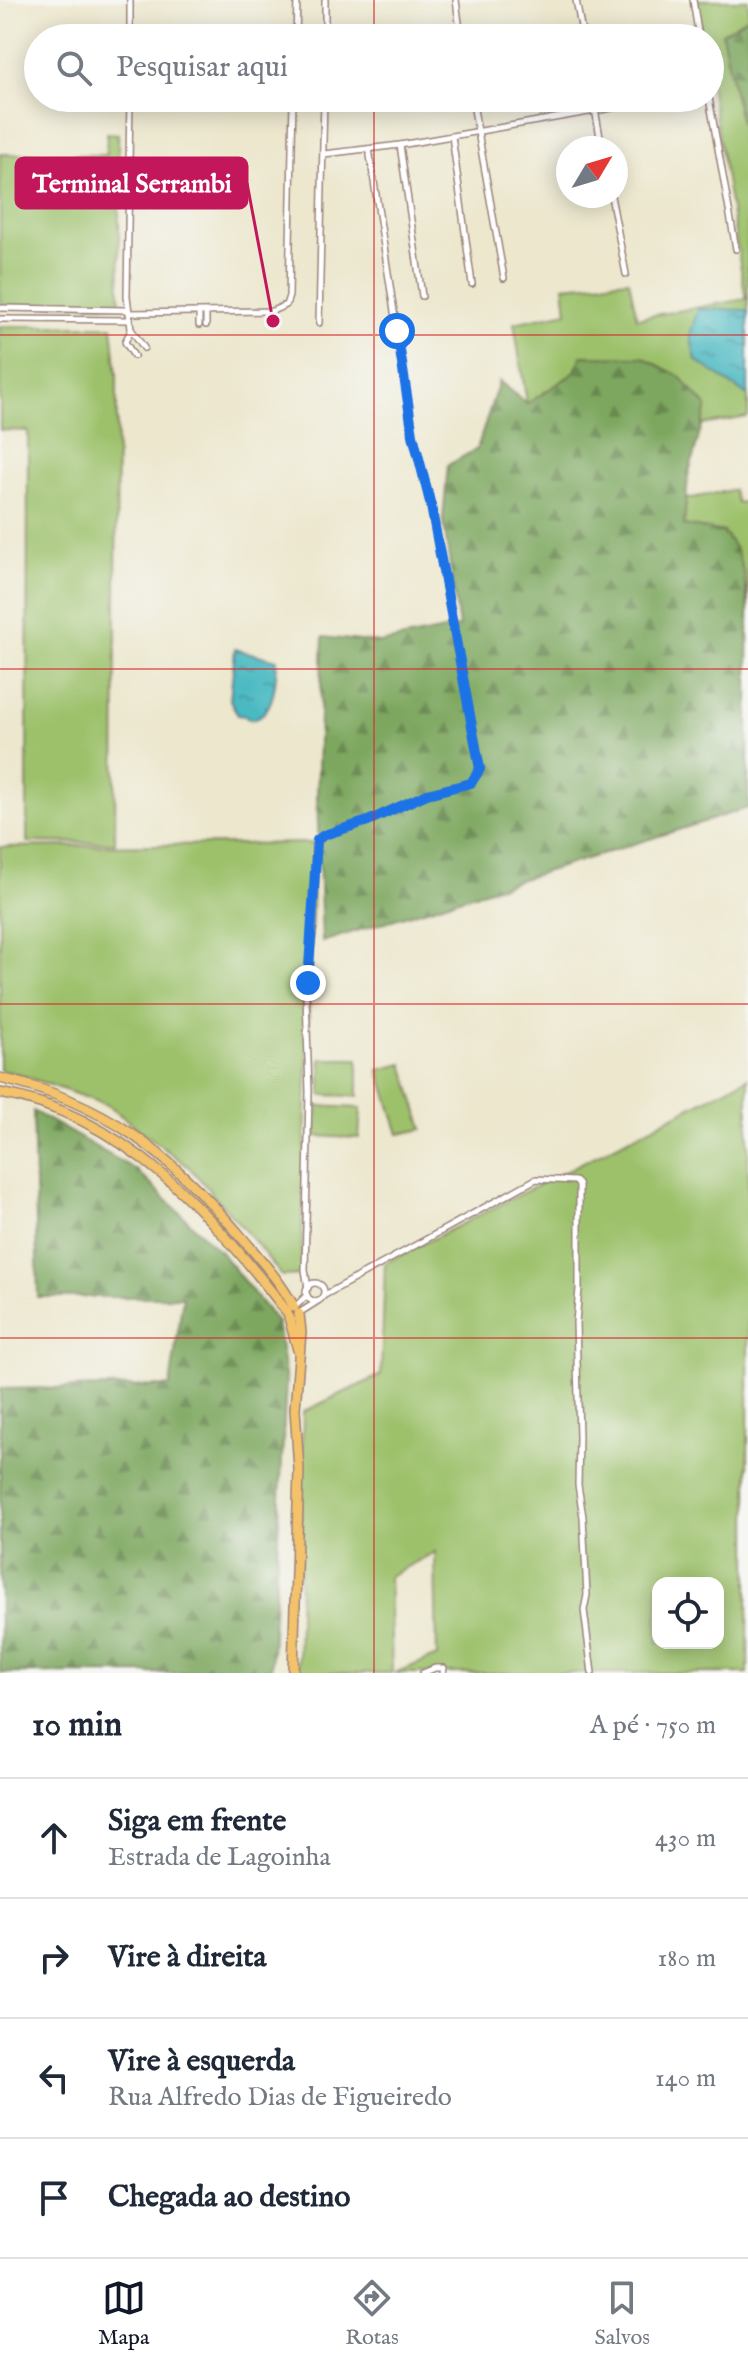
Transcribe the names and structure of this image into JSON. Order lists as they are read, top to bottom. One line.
{"places":["Terminal Serrambi"],"north":"top right","page":{"search":"Pesquisar aqui","heading":["10 min","A pé · 750 m"],"list":[["Siga em frente","Estrada de Lagoinha","430 m"],["Vire à direita","180 m"],["Vire à esquerda","Rua Alfredo Dias de Figueiredo","140 m"],"Chegada ao destino"],"nav":["Mapa","Rotas","Salvos"]}}
